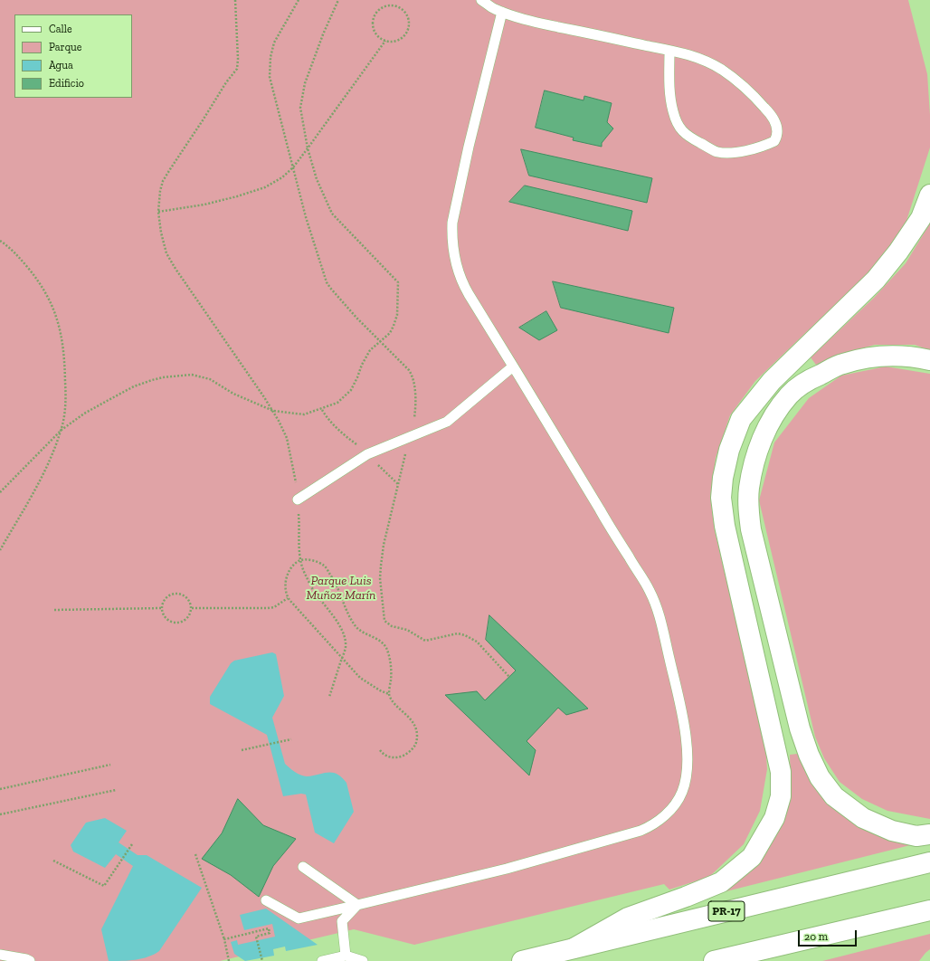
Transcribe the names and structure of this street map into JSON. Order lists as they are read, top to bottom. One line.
{"streets":{"main road":["PR-17"]},"parks":["Parque Luis Muñoz Marín"],"legend":["Calle","Parque","Agua","Edificio"],"scale_bar":"20 m"}
